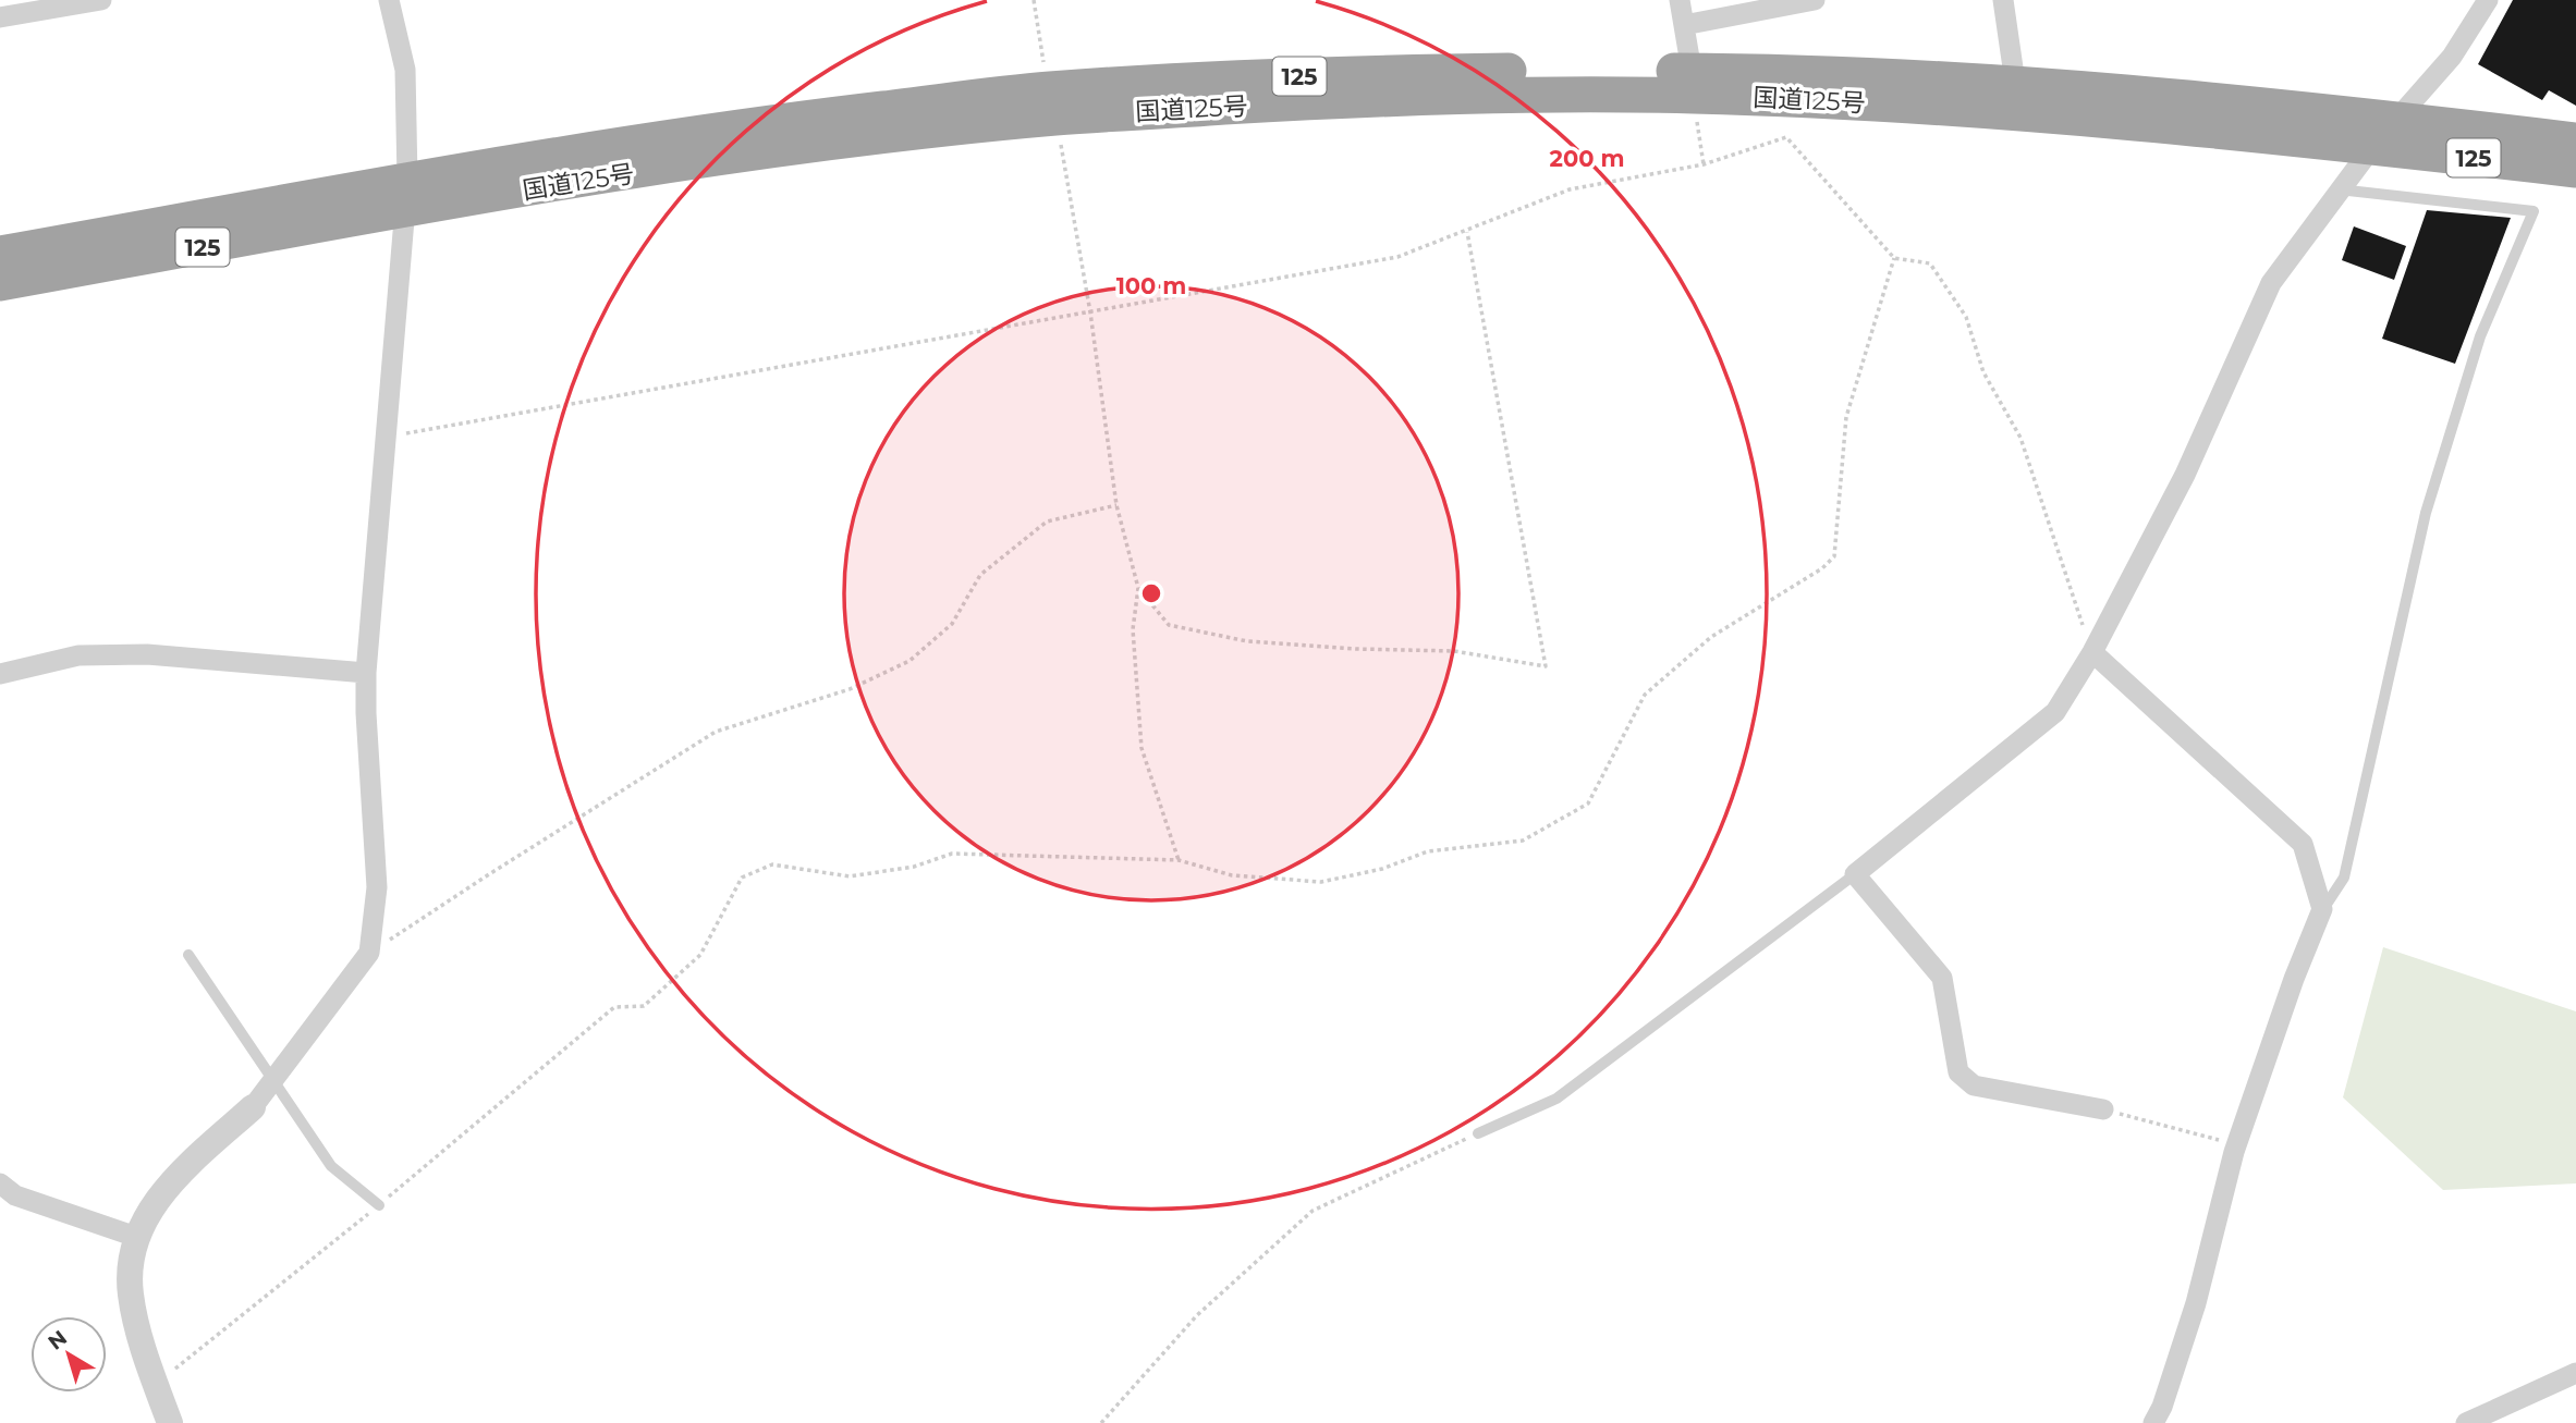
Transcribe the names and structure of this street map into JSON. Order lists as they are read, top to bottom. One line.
{"streets":{"highway":["125","国道125号"]},"north":"top left","rings":["200 m","100 m"]}
